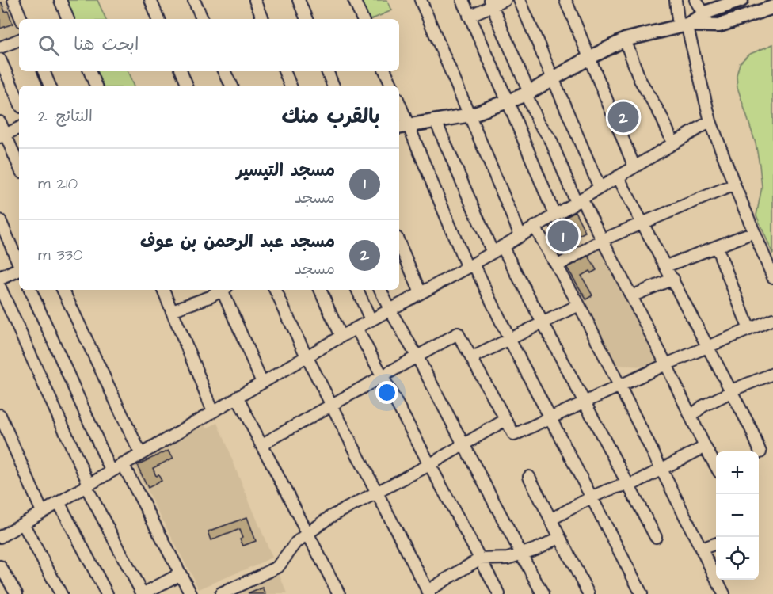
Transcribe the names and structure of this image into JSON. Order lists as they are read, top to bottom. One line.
{"page":{"search":"ابحث هنا","heading":["بالقرب منك","النتائج: 2"],"pins":["2","1"],"list":[{"mark":"1","name":"مسجد التيسير","note":"مسجد","value":"210 m"},{"mark":"2","name":"مسجد عبد الرحمن بن عوف","note":"مسجد","value":"330 m"}],"map_buttons":["+","−"]}}
